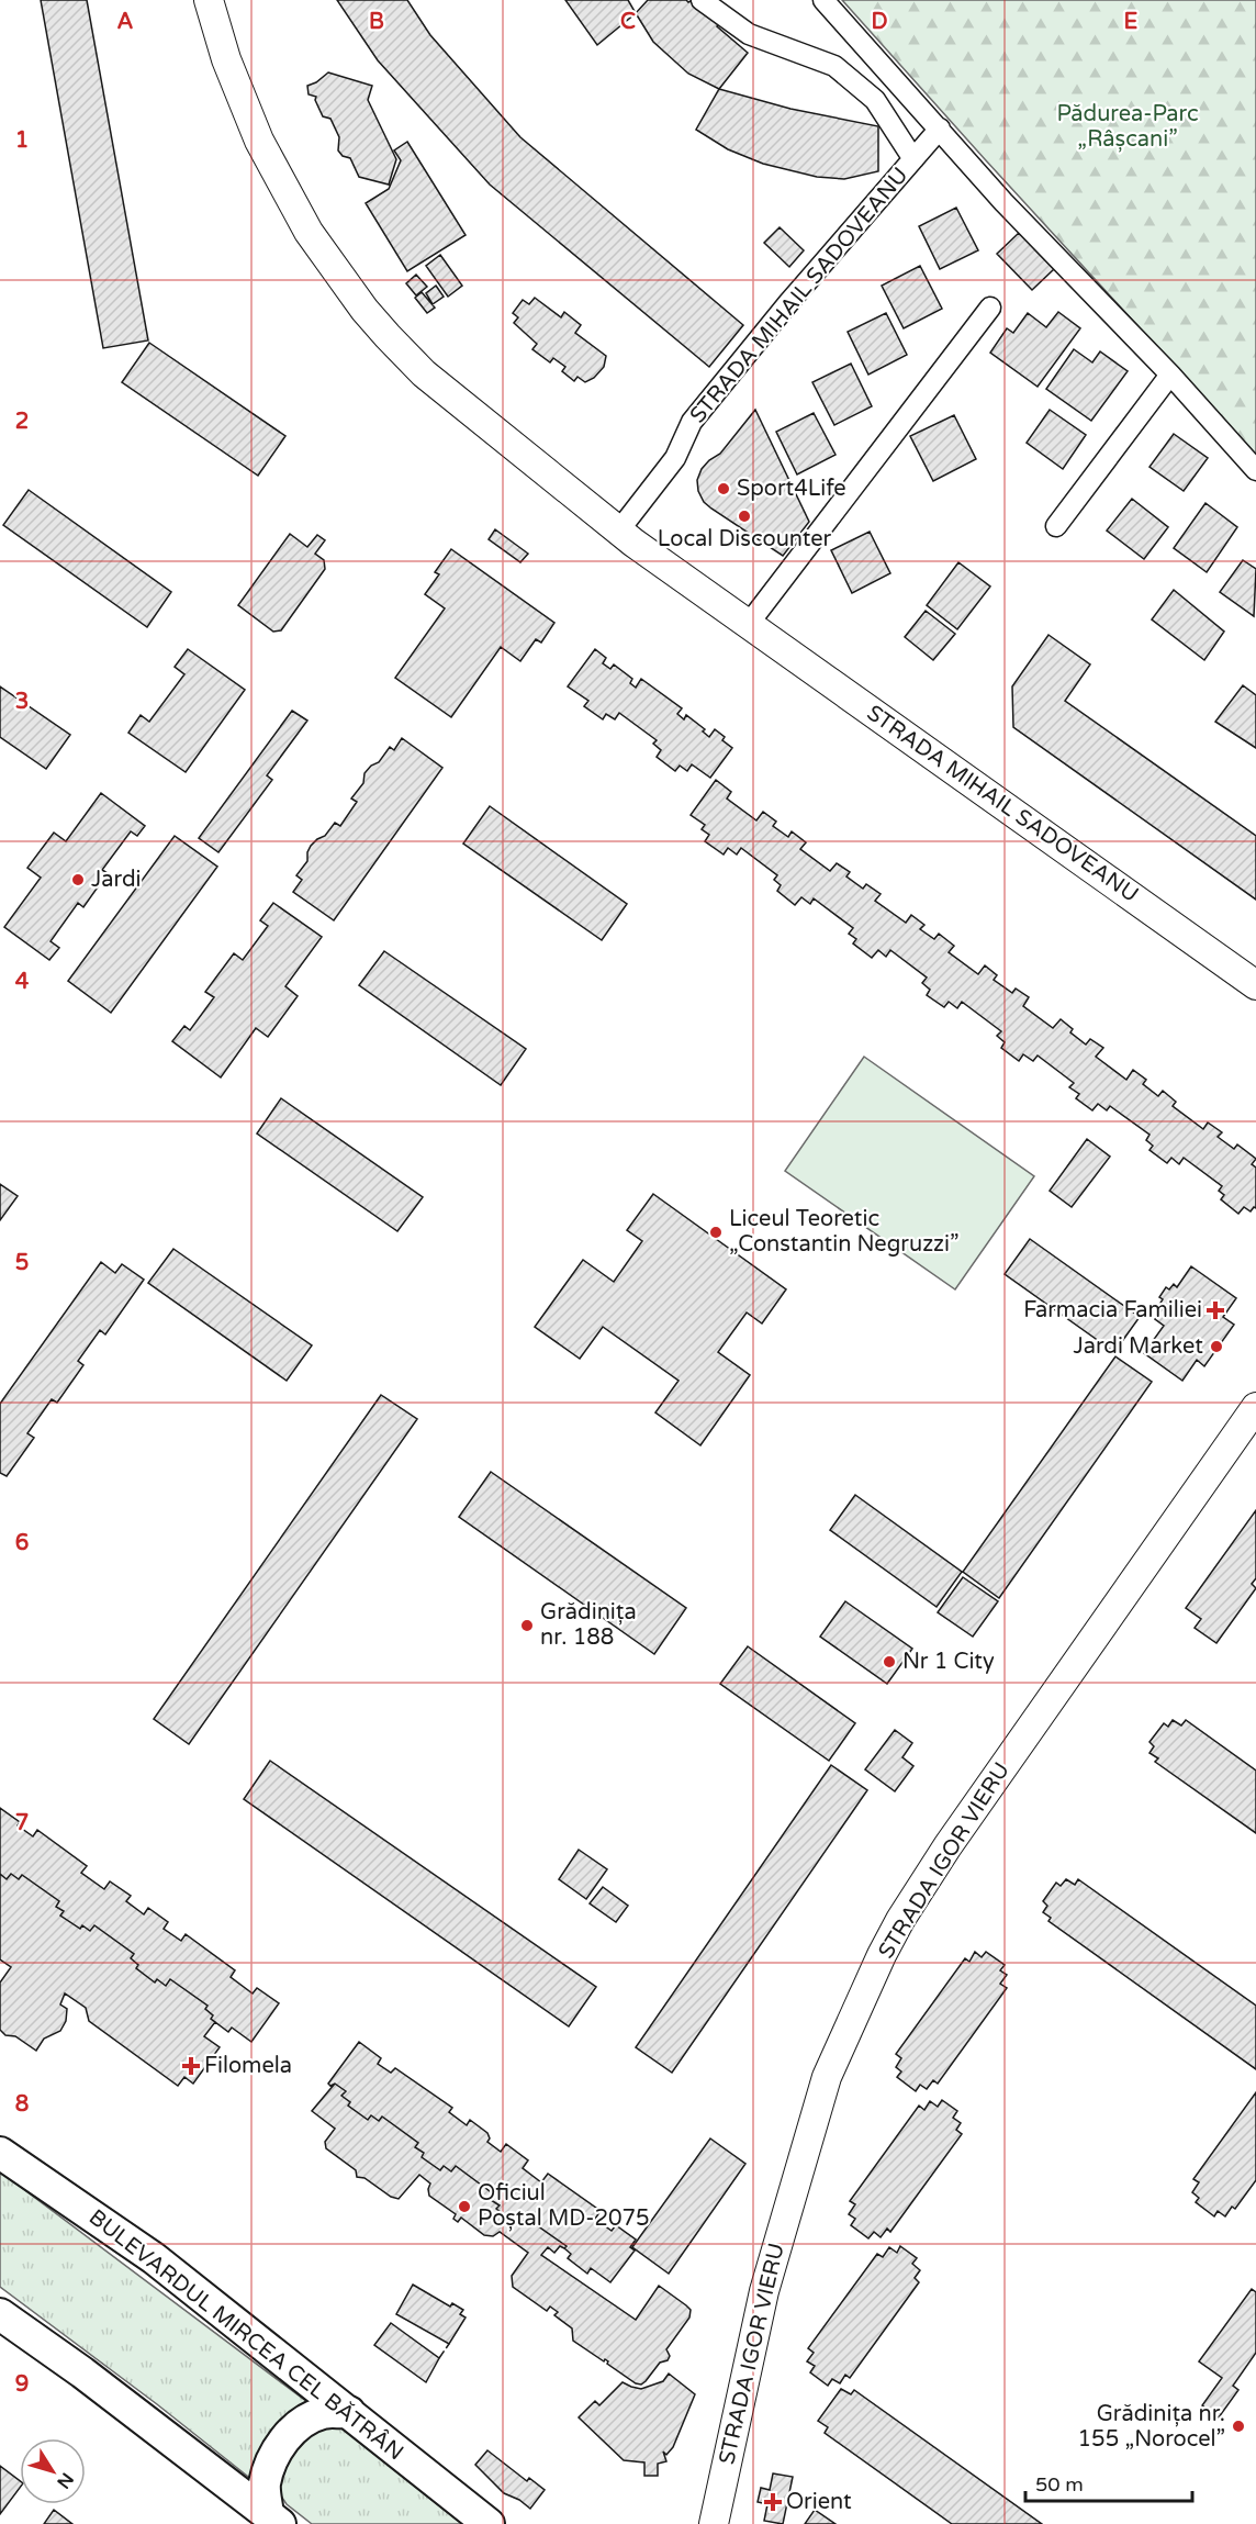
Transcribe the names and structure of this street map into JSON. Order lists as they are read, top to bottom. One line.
{"streets":{"main road":["STRADA MIHAIL SADOVEANU","STRADA IGOR VIERU","BULEVARDUL MIRCEA CEL BĂTRÂN"]},"parks":["Pădurea-Parc „Râșcani”"],"places":{"other":["Sport4Life","Local Discounter","Jardi","Liceul Teoretic „Constantin Negruzzi”","Jardi Market","Grădinița nr. 188","Nr 1 City","Oficiul Poștal MD-2075","Grădinița nr. 155 „Norocel”"],"health":["Farmacia Familiei","Filomela","Orient"]},"scale_bar":"50 m","north":"bottom right","grid":{"columns":["A","B","C","D","E"],"rows":["1","2","3","4","5","6","7","8","9"]}}
